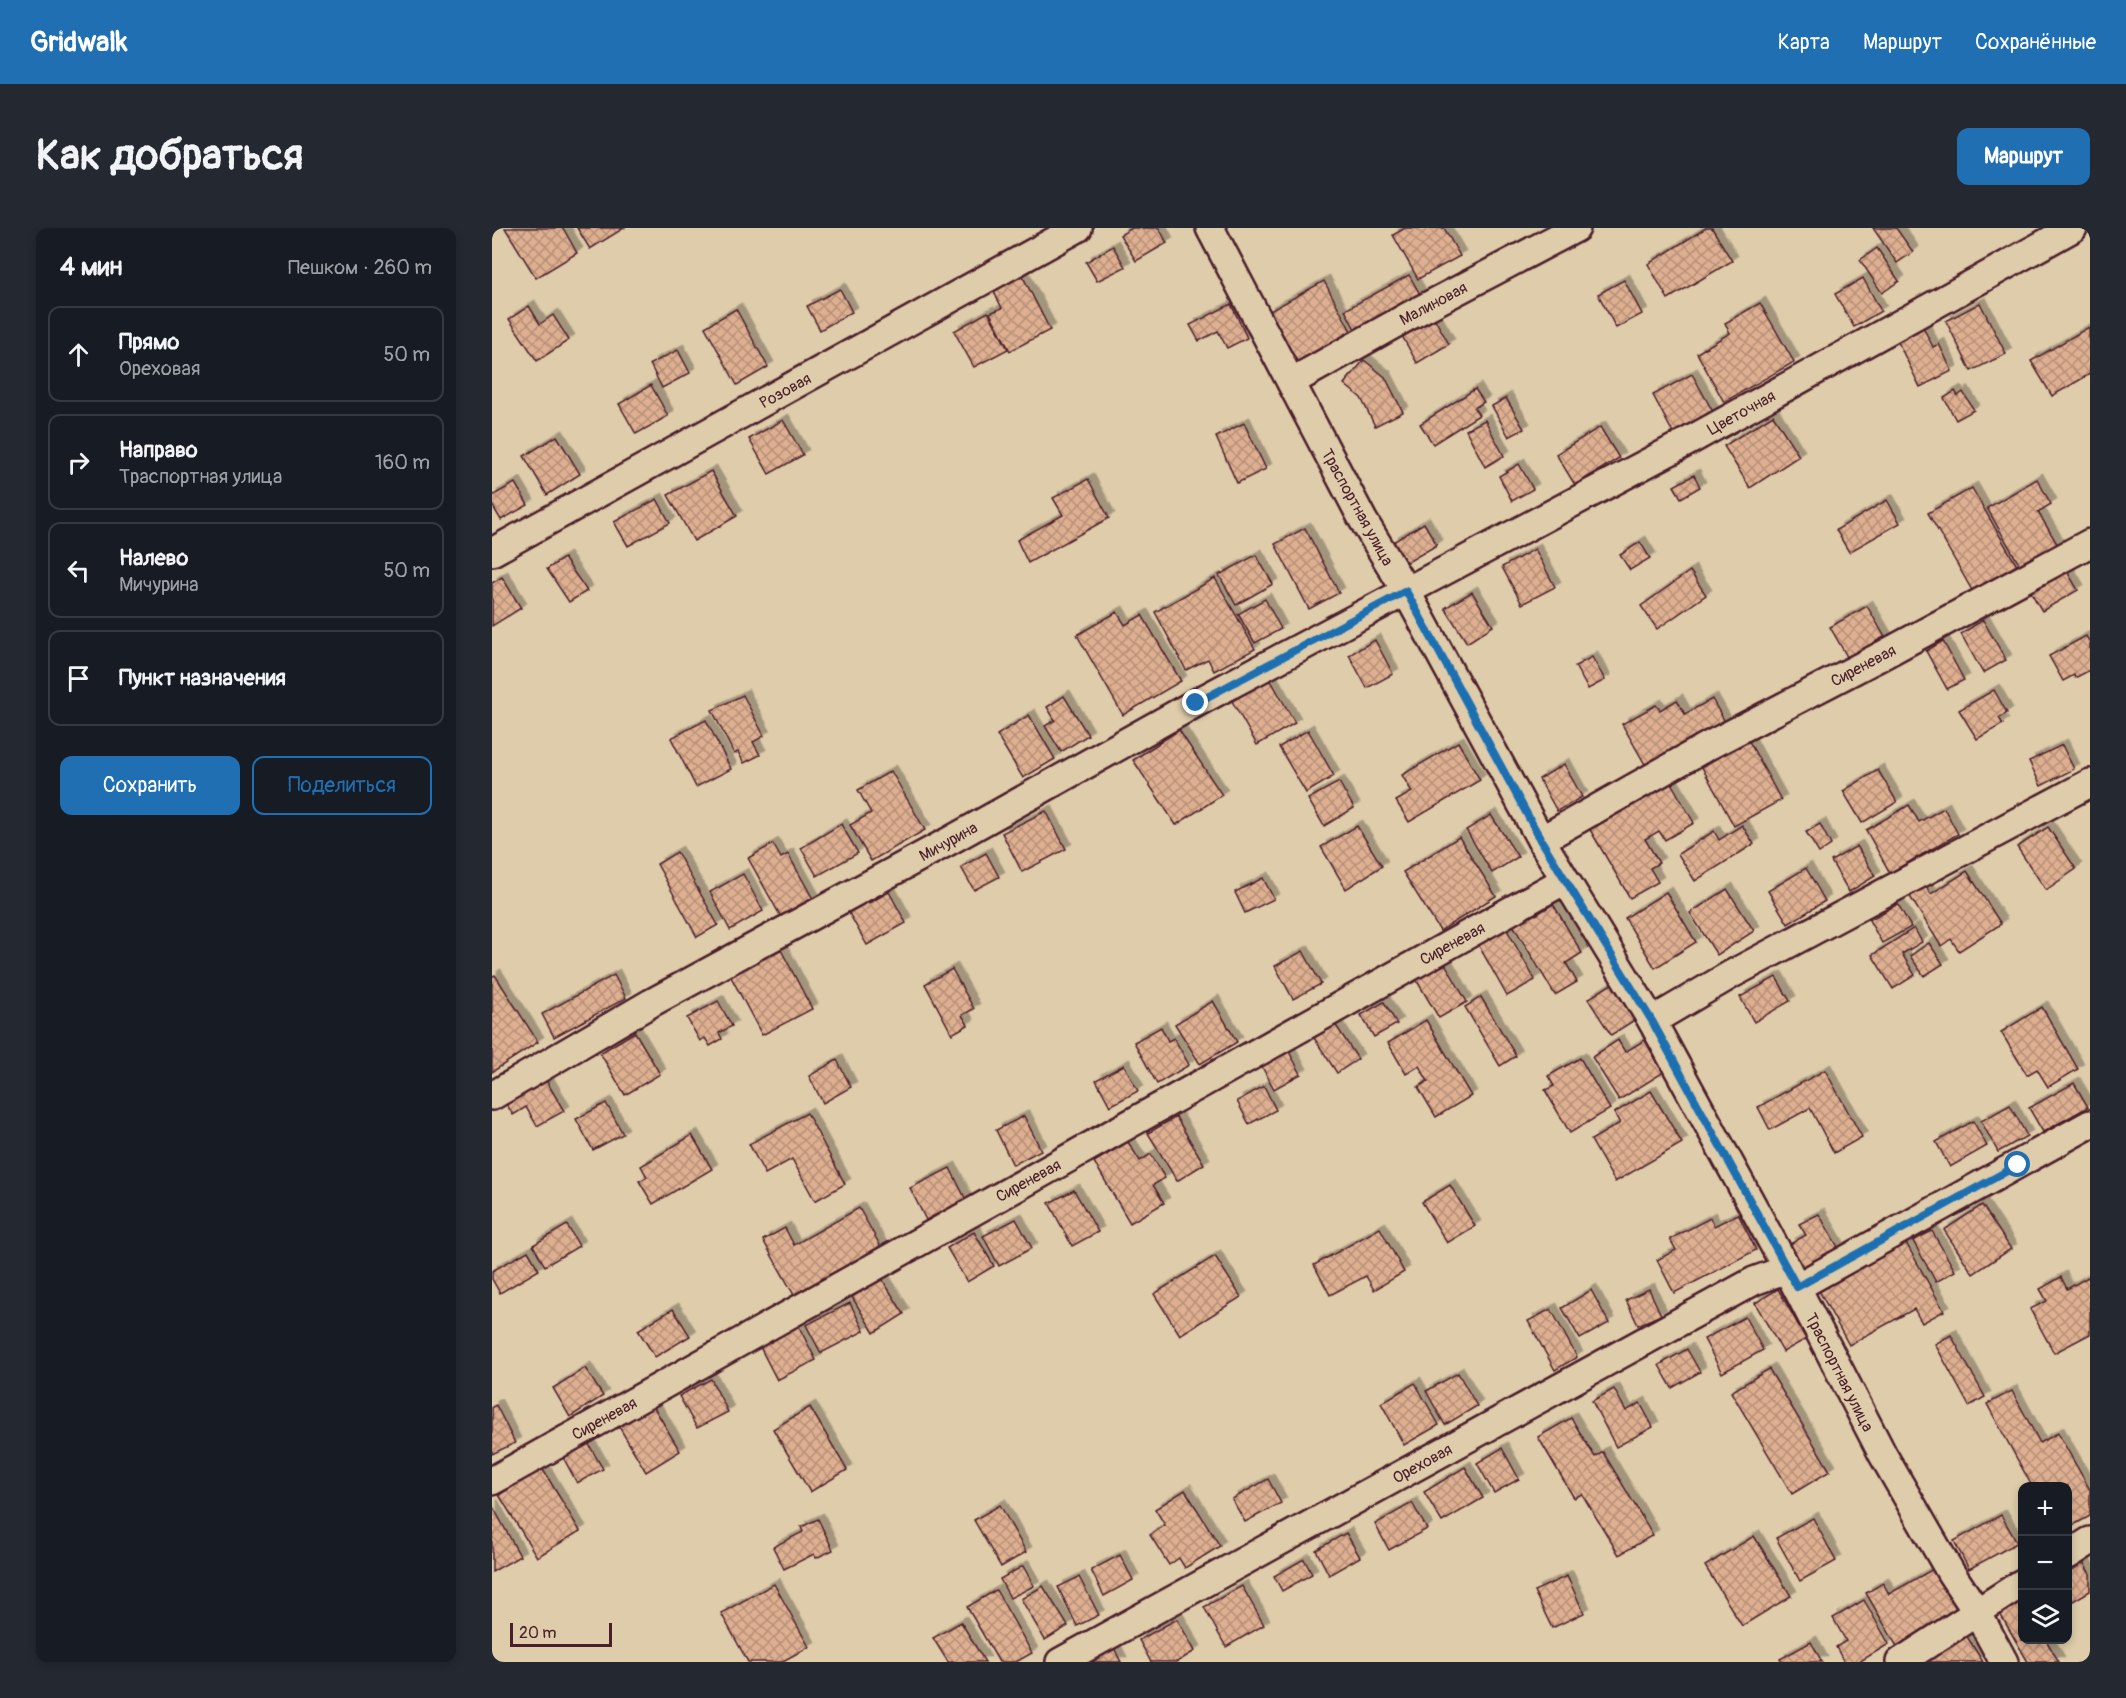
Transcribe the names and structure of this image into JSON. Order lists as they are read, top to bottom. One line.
{"streets":{"street":["Малиновая","Розовая","Цветочная","Траспортная улица","Сиреневая","Мичурина","Ореховая"]},"crossings":[["Малиновая","Траспортная улица"],["Цветочная","Траспортная улица"],["Цветочная","Мичурина"],["Траспортная улица","Сиреневая"],["Траспортная улица","Мичурина"],["Траспортная улица","Ореховая"]],"scale_bar":"20 m","page":{"header":"Gridwalk","nav":["Карта","Маршрут","Сохранённые"],"buttons":["Маршрут",["Сохранить","Поделиться"]],"title":"Как добраться","heading":["4 мин","Пешком · 260 m"],"list":[["Прямо","Ореховая","50 m"],["Направо","Траспортная улица","160 m"],["Налево","Мичурина","50 m"],"Пункт назначения"],"map_buttons":["+","−"],"scale":"20 m"}}
